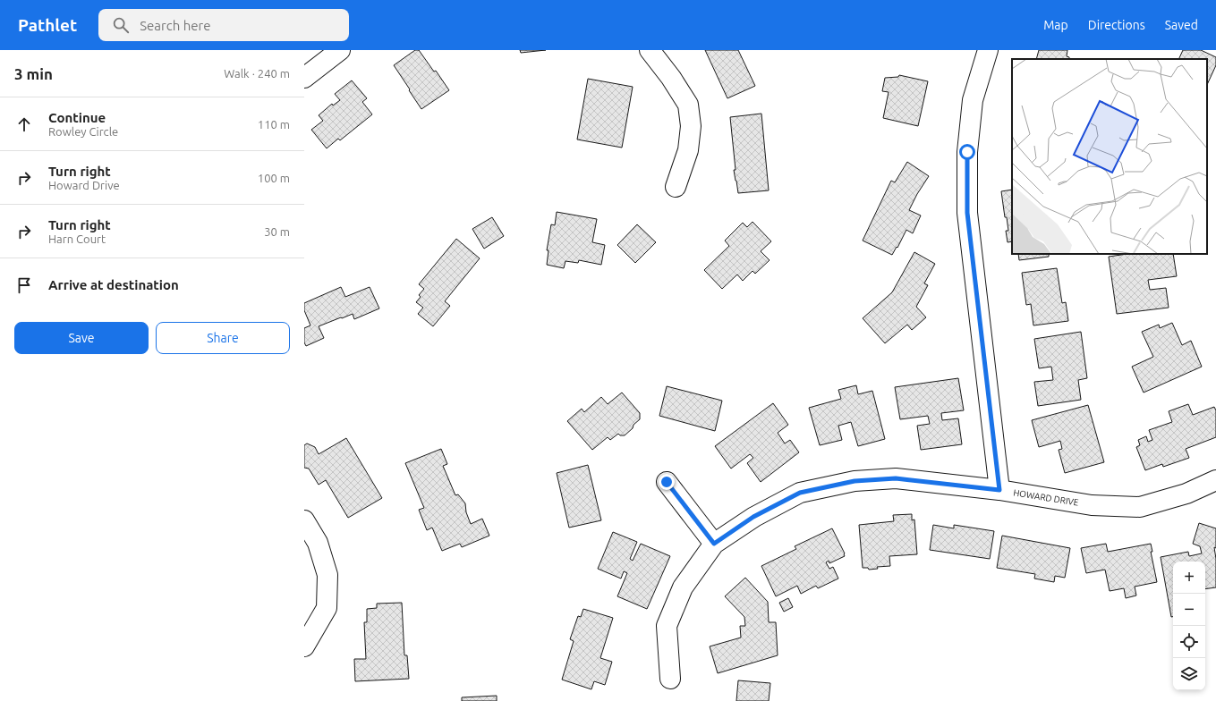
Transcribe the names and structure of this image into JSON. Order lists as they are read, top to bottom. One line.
{"streets":{"street":["HOWARD DRIVE"]},"page":{"header":"Pathlet","search":"Search here","nav":["Map","Directions","Saved"],"heading":["3 min","Walk · 240 m"],"list":[["Continue","Rowley Circle","110 m"],["Turn right","Howard Drive","100 m"],["Turn right","Harn Court","30 m"],"Arrive at destination"],"buttons":["Save","Share"],"map_buttons":["+","−"]}}
